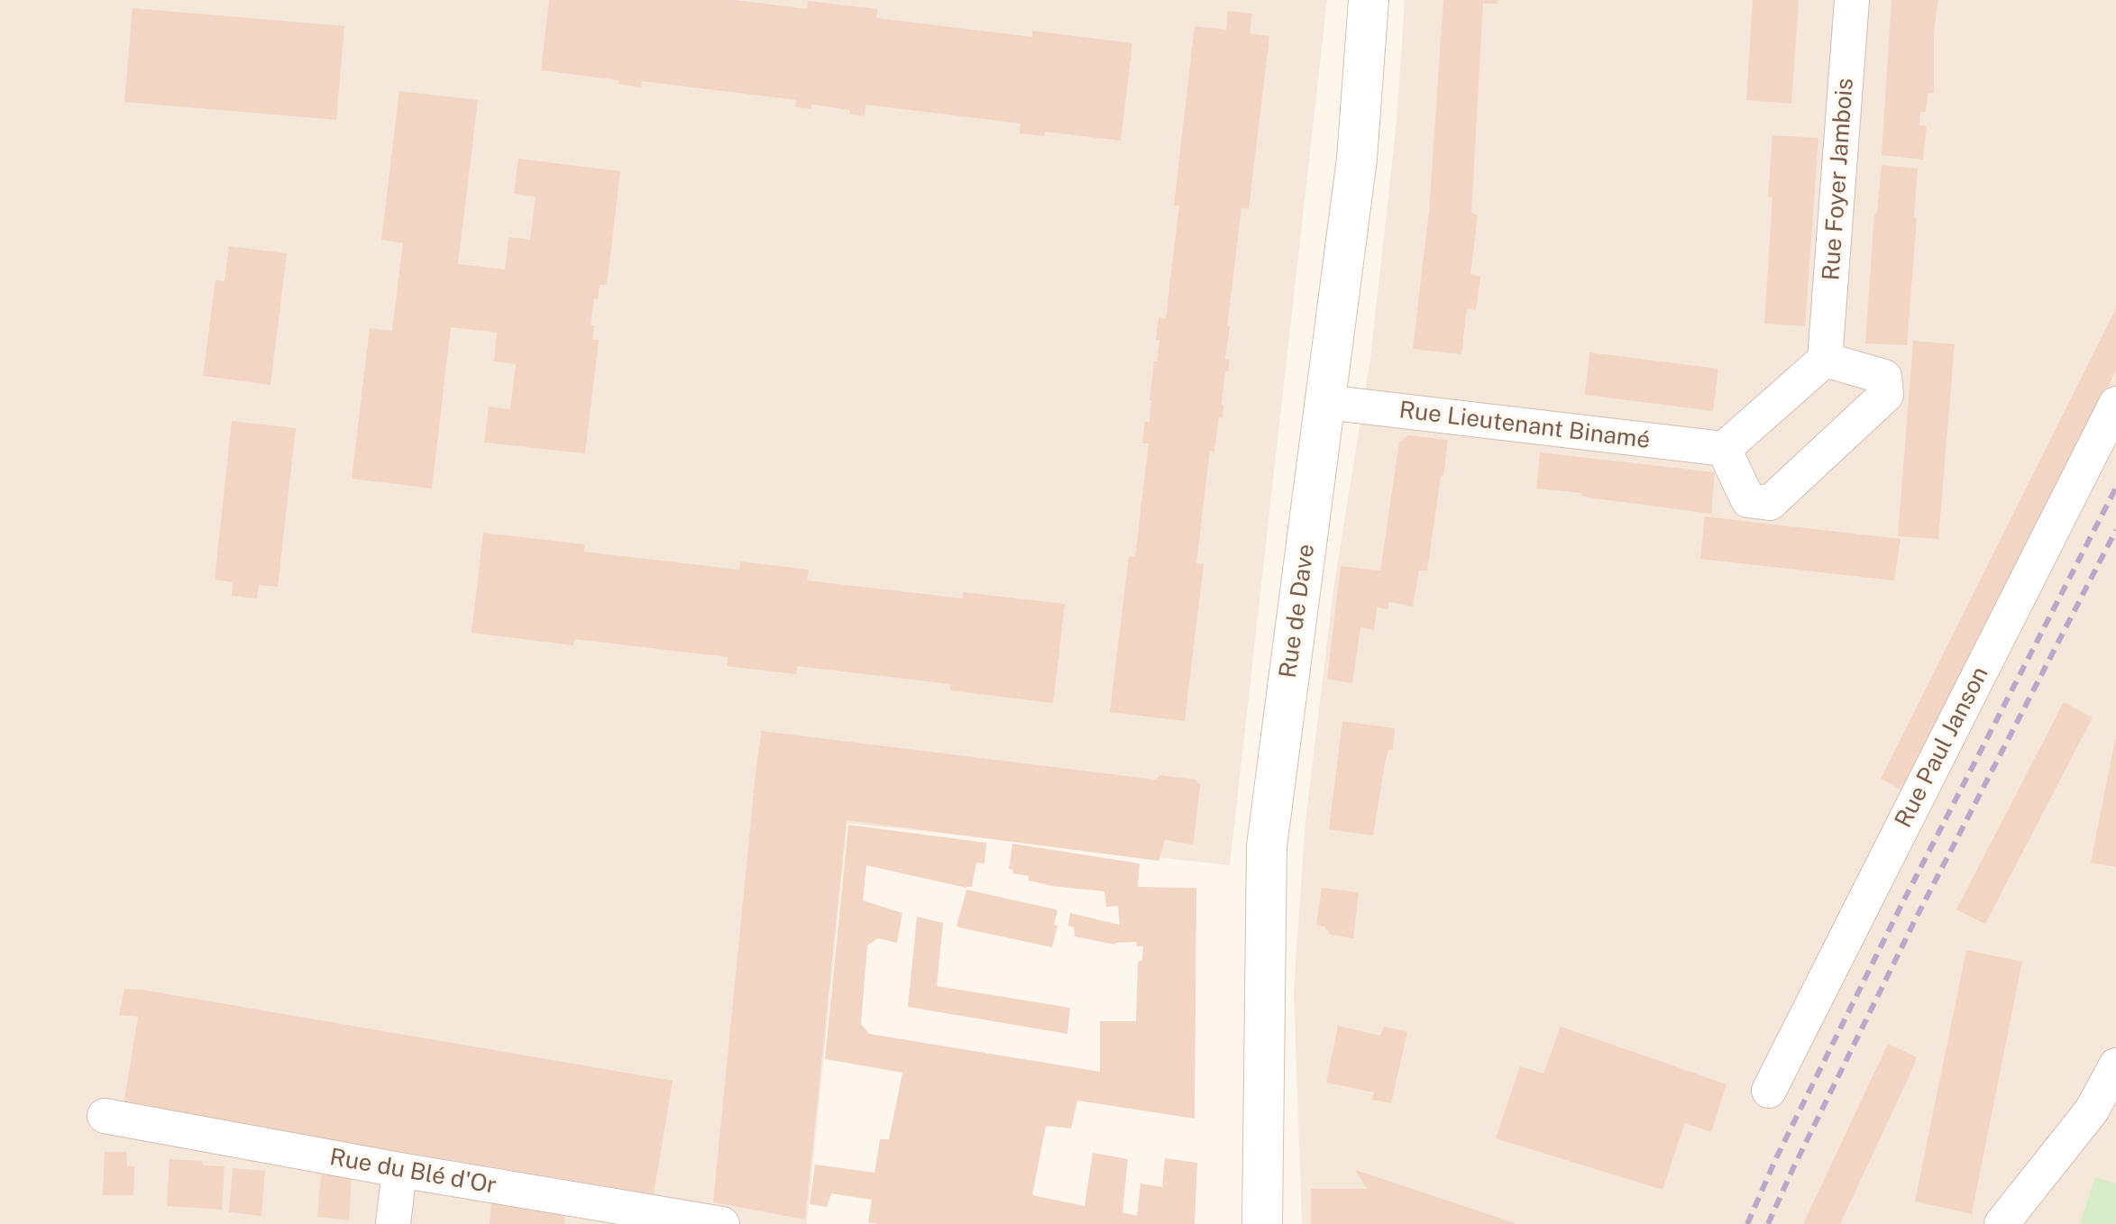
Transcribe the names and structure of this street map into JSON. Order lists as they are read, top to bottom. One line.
{"streets":{"main road":["Rue de Dave"],"street":["Rue Foyer Jambois","Rue Lieutenant Binamé","Rue Paul Janson","Rue du Blé d'Or"]},"crossings":[["Rue Lieutenant Binamé","Rue de Dave"]]}
